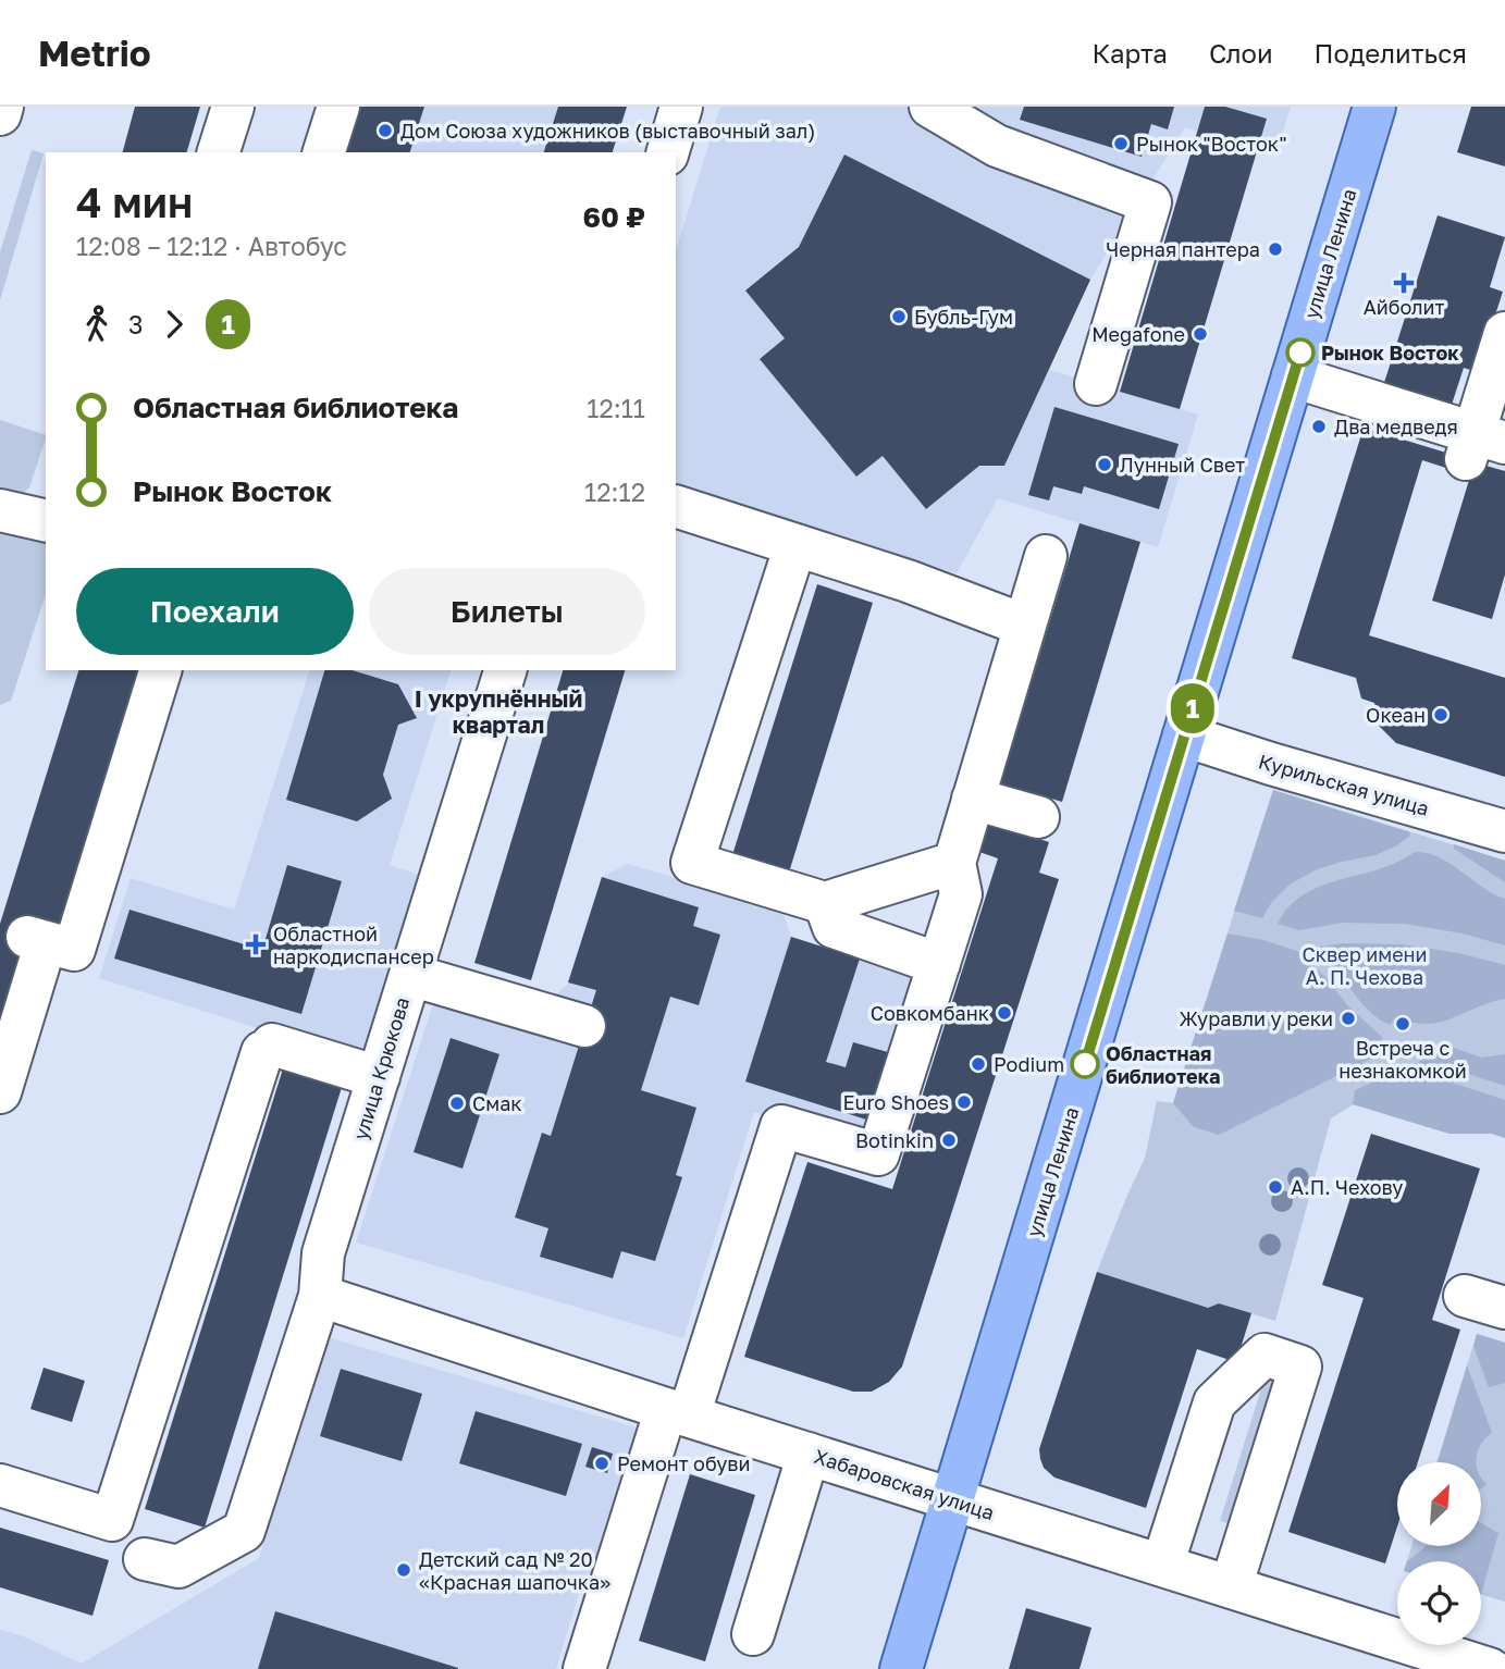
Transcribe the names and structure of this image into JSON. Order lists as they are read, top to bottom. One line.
{"streets":{"main road":["улица Ленина"],"street":["Курильская улица","улица Крюкова","Хабаровская улица"]},"crossings":[["улица Ленина","Курильская улица"],["улица Ленина","Хабаровская улица"],["улица Крюкова","Хабаровская улица"]],"districts":["I укрупнённый квартал"],"parks":["Сквер имени А. П. Чехова"],"places":{"other":["Дом Союза художников (выставочный зал)","Рынок \"Восток\"","Черная пантера","Бубль-Гум","Megafone","Рынок Восток","Два медведя","Лунный Свет","Океан","Совкомбанк","Журавли у реки","Встреча с незнакомкой","Podium","Областная библиотека","Euro Shoes","Смак","Botinkin","А.П. Чехову","Ремонт обуви","Детский сад № 20 «Красная шапочка»"],"health":["Айболит","Областной наркодиспансер"]},"lines":["bus line 1"],"north":"top right","page":{"header":"Metrio","nav":["Карта","Слои","Поделиться"],"on_map":"1","heading":["4 мин","12:08 – 12:12 · Автобус","60 ₽"],"legs":["3","1"],"list":[{"name":"Областная библиотека","value":"12:11"},{"name":"Рынок Восток","value":"12:12"}],"buttons":["Поехали","Билеты"]}}
